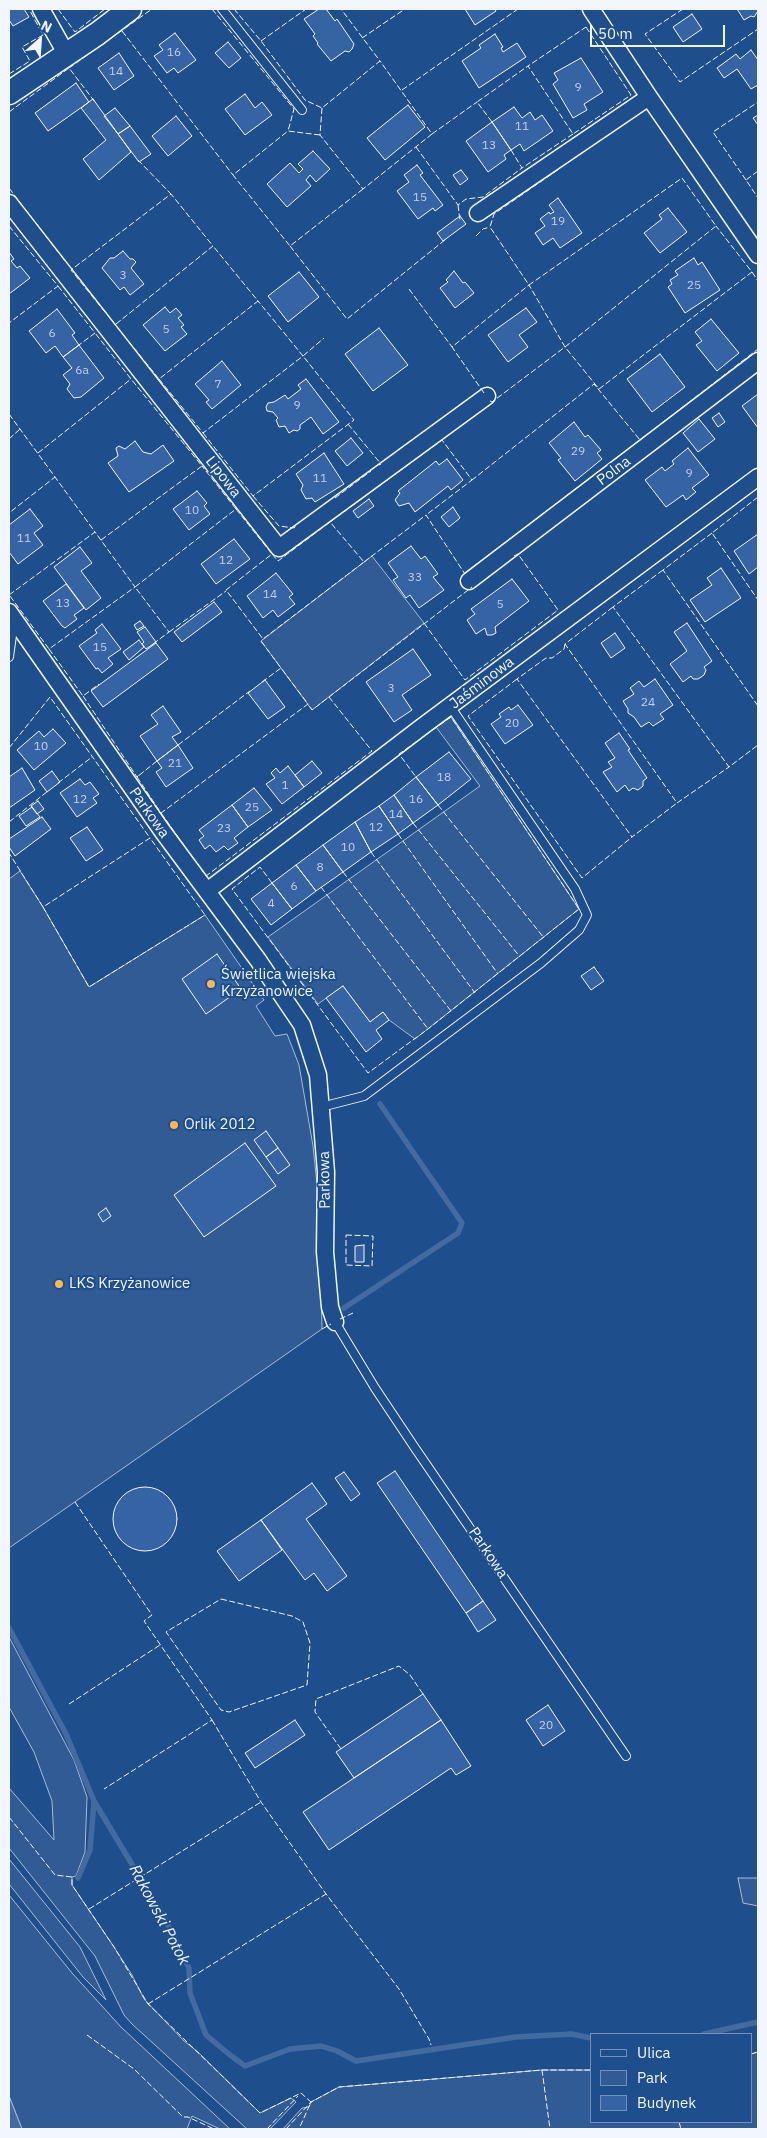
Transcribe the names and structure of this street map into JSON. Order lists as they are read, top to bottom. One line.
{"streets":{"street":["Polna","Lipowa","Jaśminowa","Parkowa"]},"crossings":[["Jaśminowa","Parkowa"]],"water":["Rakowski Potok"],"places":["Świetlica wiejska Krzyżanowice","Orlik 2012","LKS Krzyżanowice"],"house_numbers":["16","14","9","11","13","15","19","3","25","5","6","6a","7","9","29","9","11","10","11","12","33","14","13","5","15","3","24","20","10","21","18","1","12","16","25","14","12","23","10","8","6","4","20"],"legend":["Ulica","Park","Budynek"],"scale_bar":"50 m","north":"top right"}
